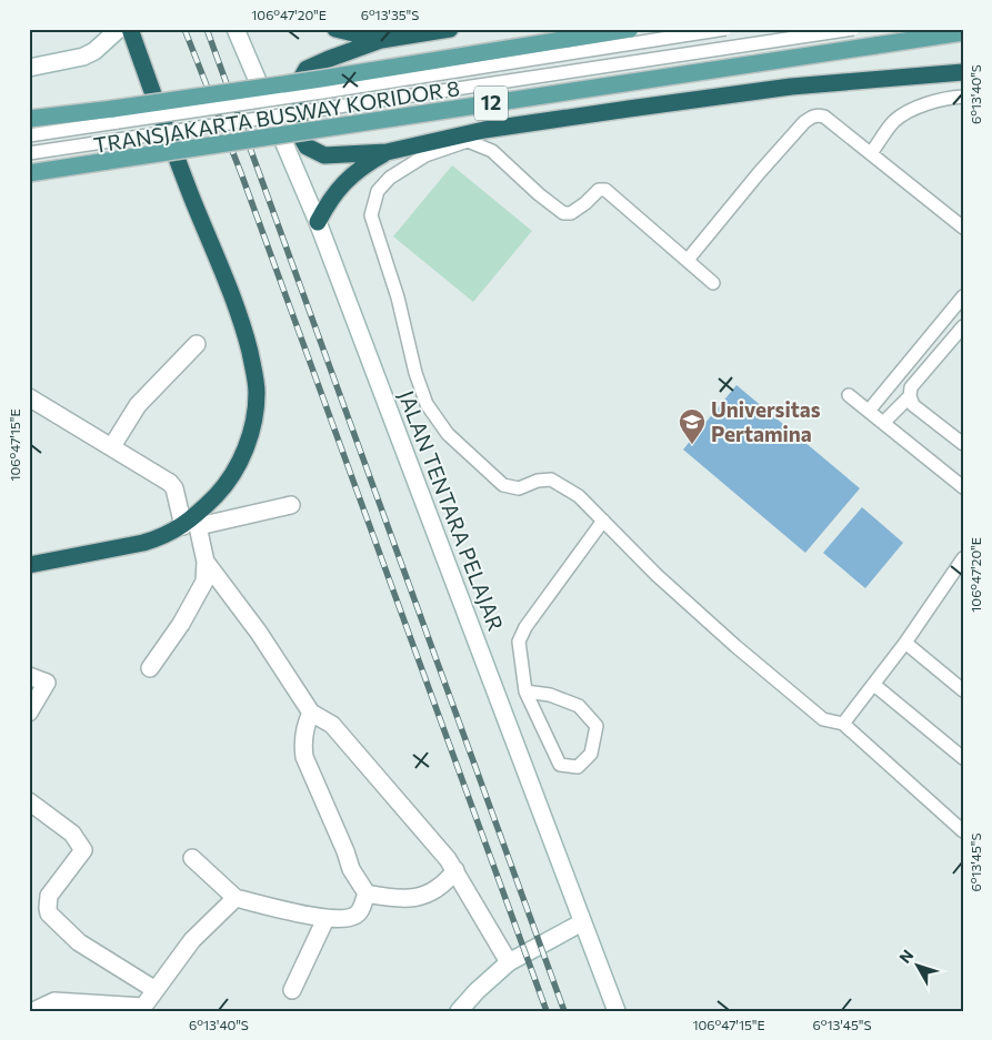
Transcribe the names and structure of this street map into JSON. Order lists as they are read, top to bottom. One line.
{"streets":{"main road":["12"],"street":["JALAN TENTARA PELAJAR"],"lane":["TRANSJAKARTA BUSWAY KORIDOR 8"]},"places":{"school or university":["Universitas Pertamina"]},"north":"top left","coordinates":["106°47'20\"E","6°13'35\"S","6°13'40\"S","106°47'15\"E","6°13'45\"S"]}
